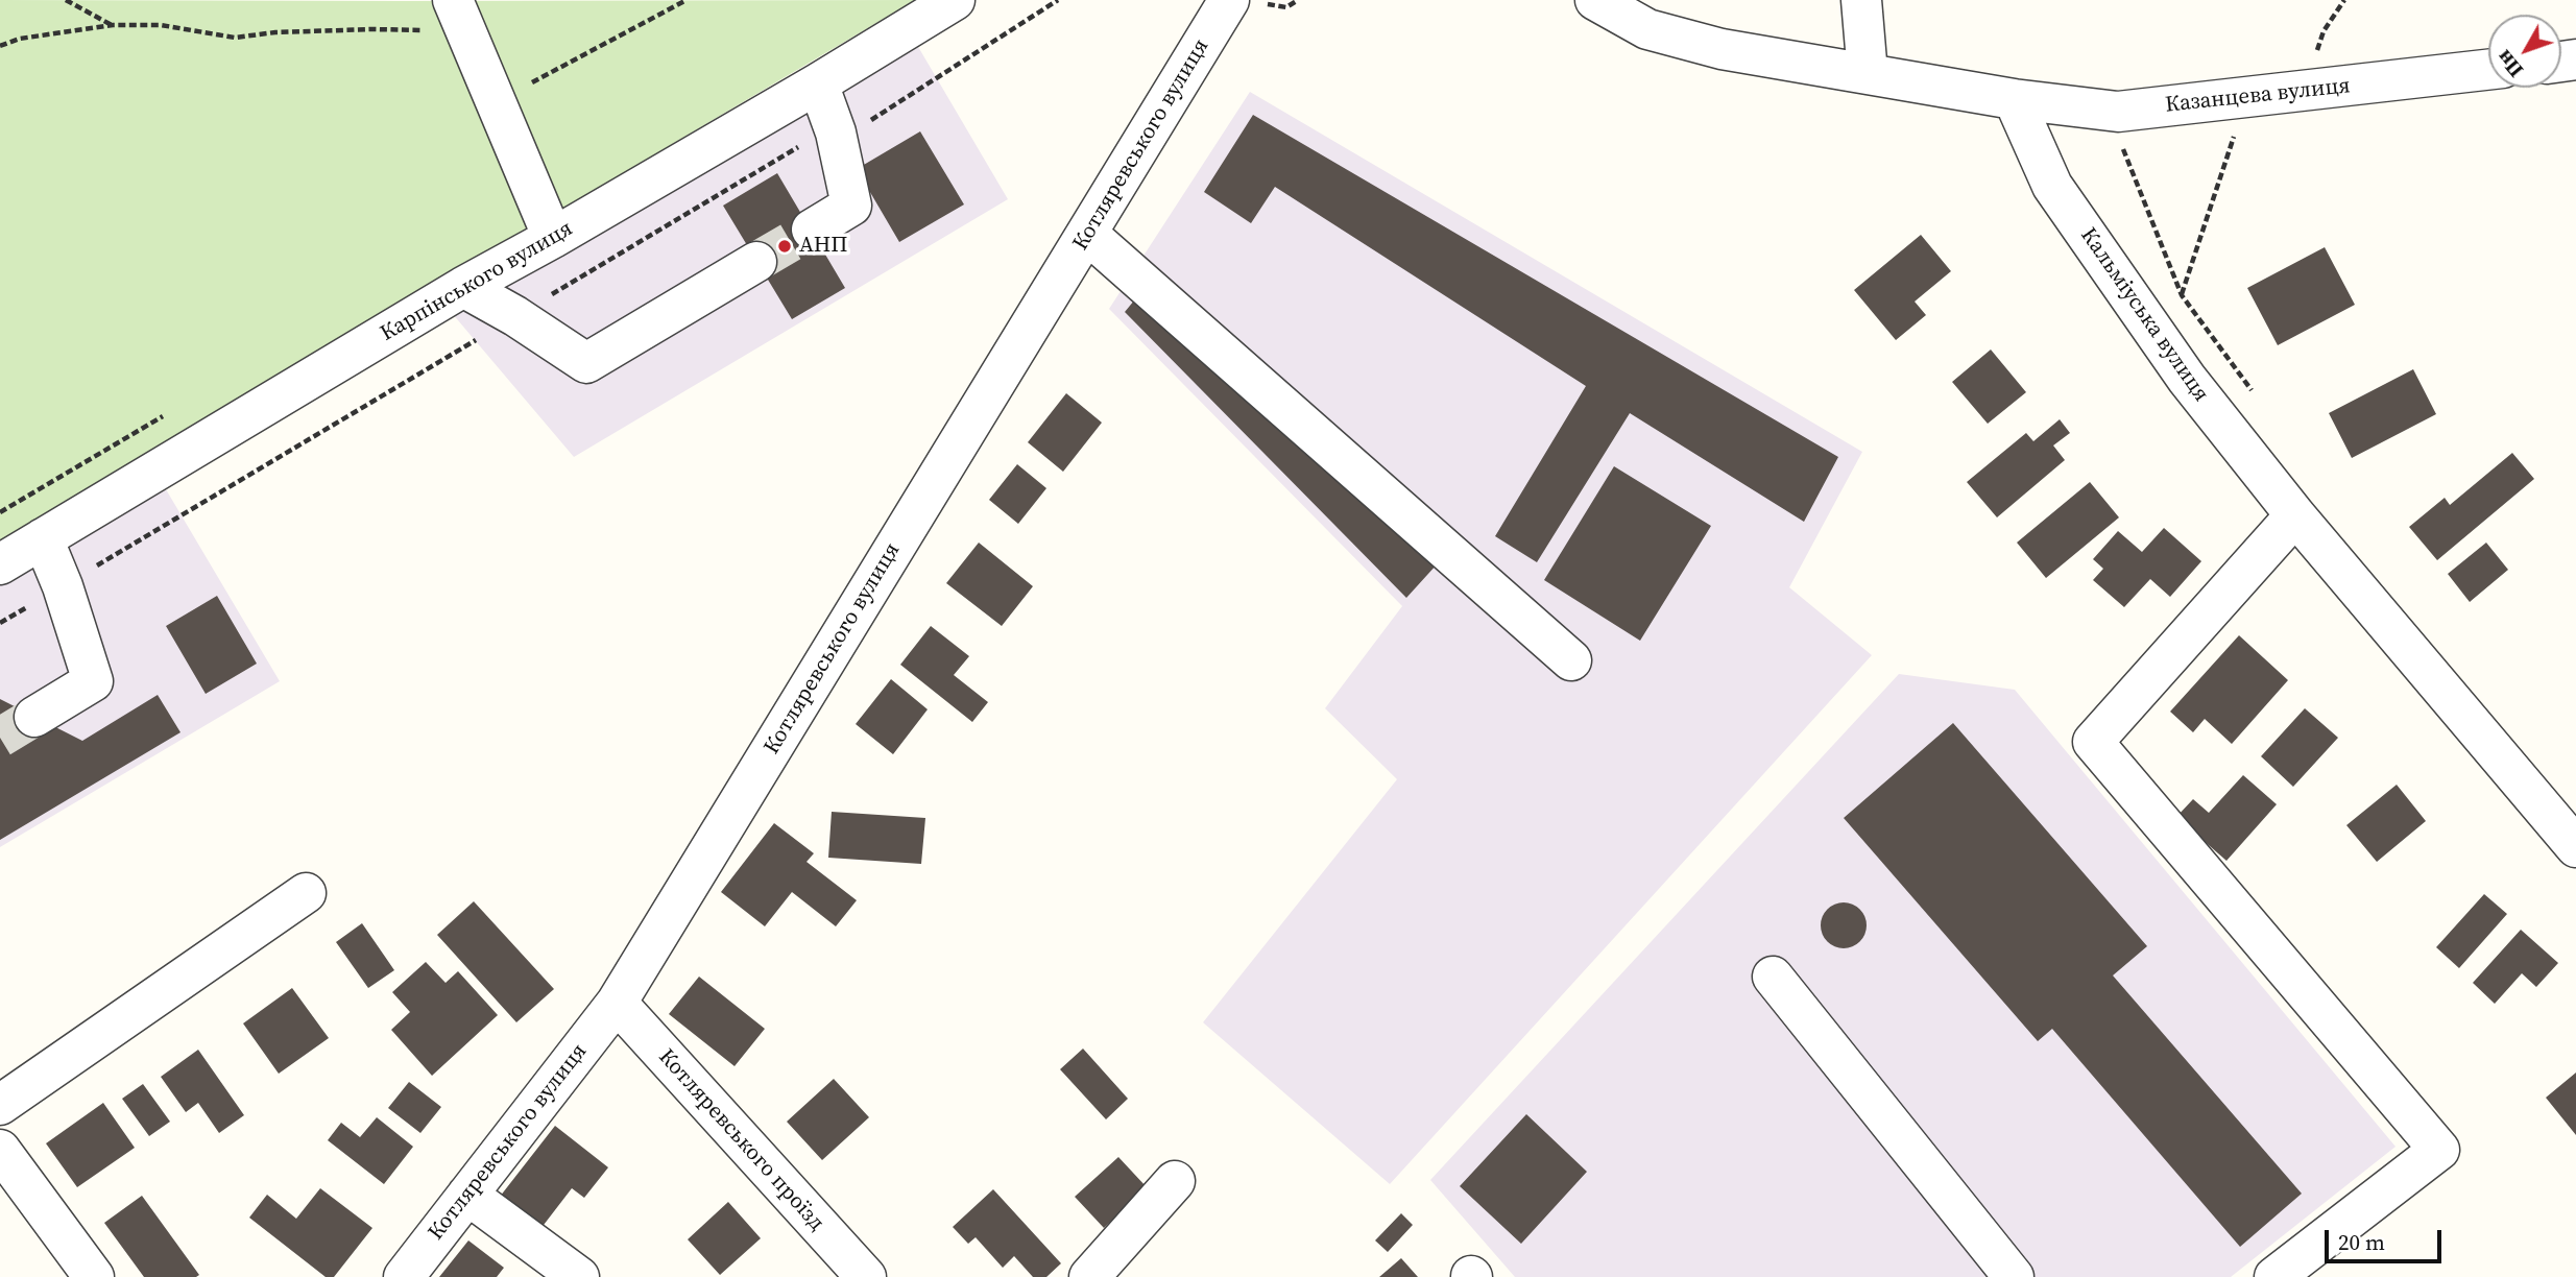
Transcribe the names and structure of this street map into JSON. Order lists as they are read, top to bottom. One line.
{"streets":{"street":["Казанцева вулиця","Котляревського вулиця","Карпінського вулиця","Кальміуська вулиця","Котляревського проїзд"]},"crossings":[["Казанцева вулиця","Кальміуська вулиця"],["Котляревського вулиця","Котляревського проїзд"]],"places":["АНП"],"scale_bar":"20 m","north":"bottom left"}
